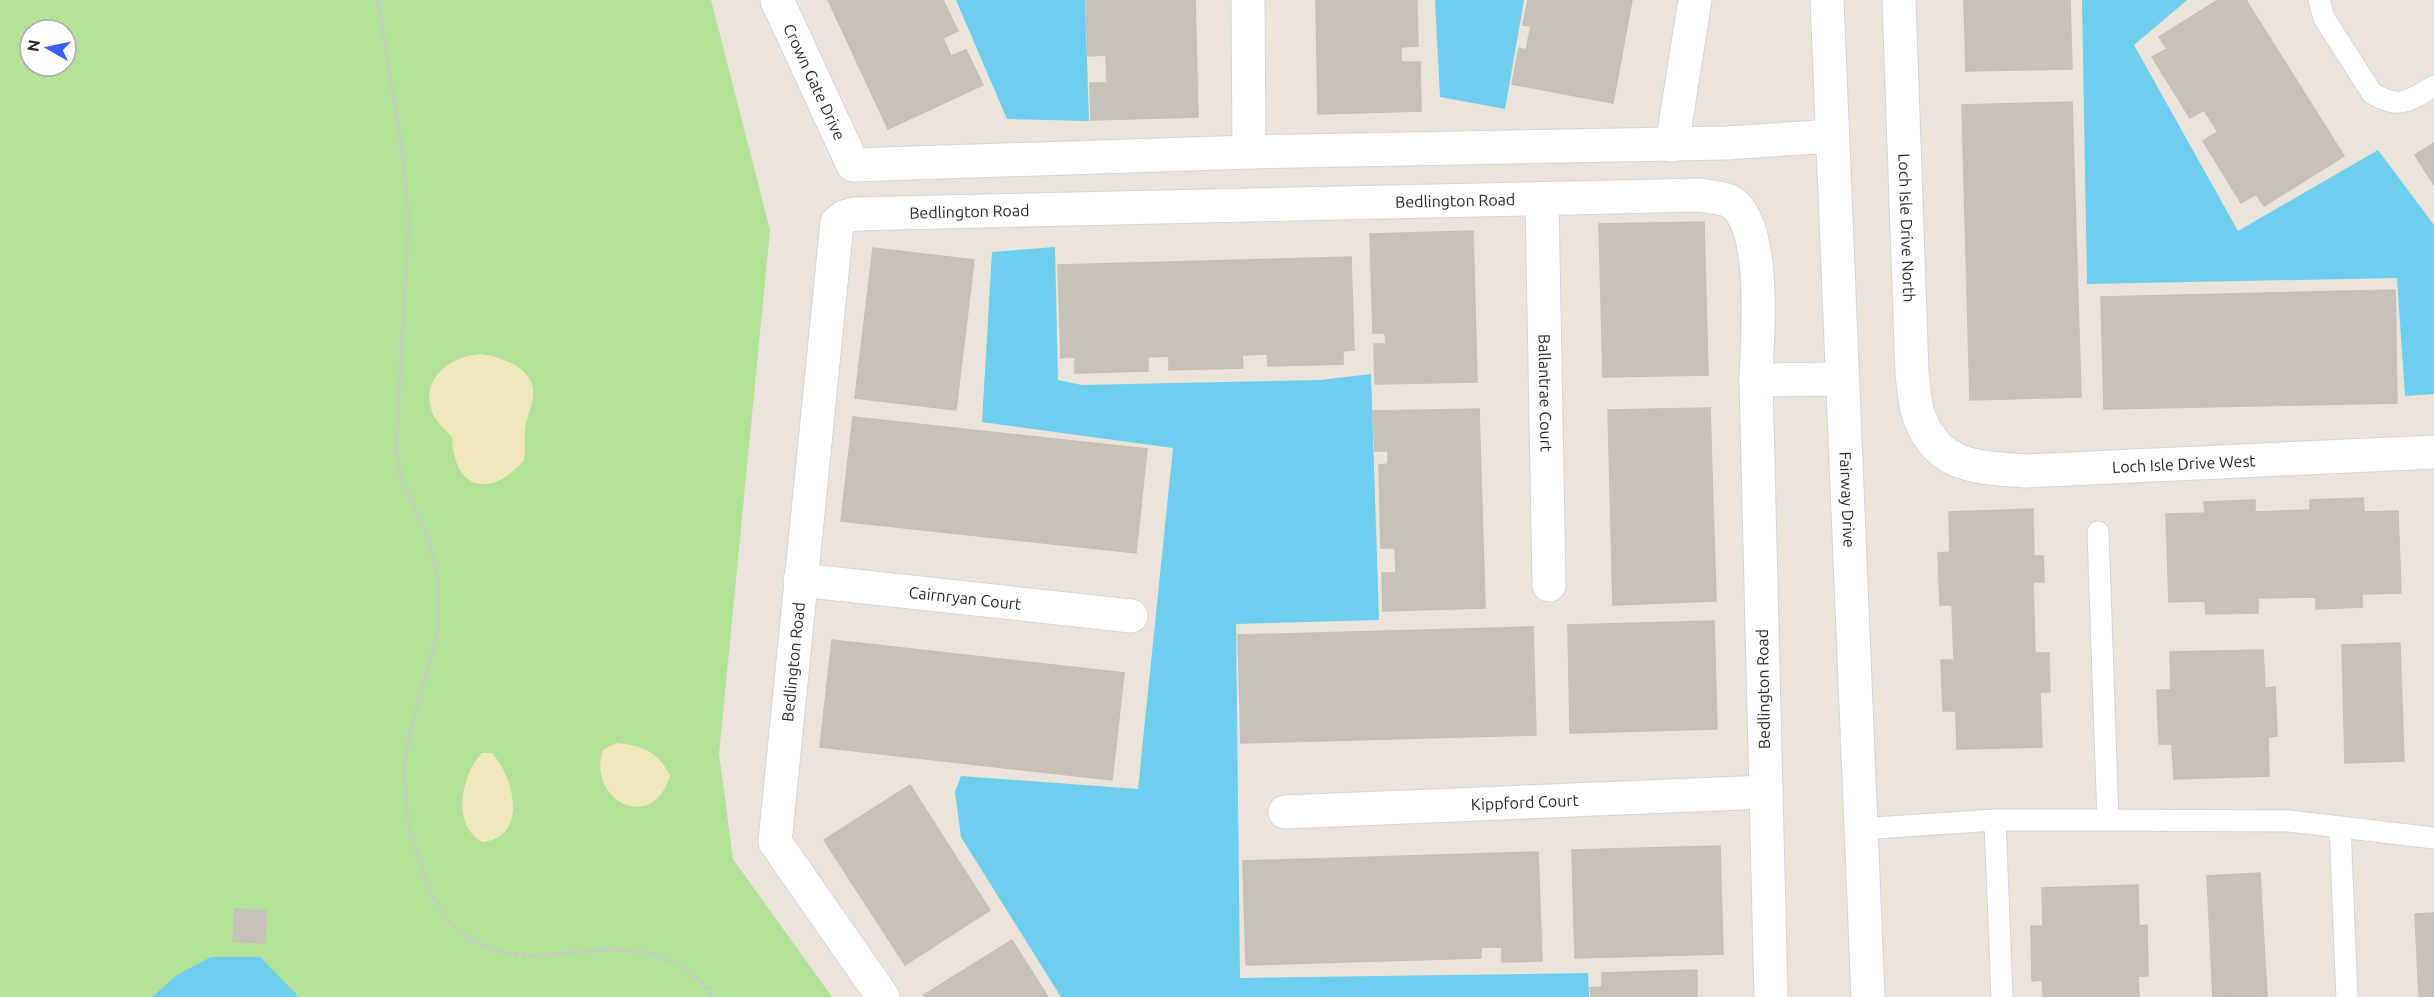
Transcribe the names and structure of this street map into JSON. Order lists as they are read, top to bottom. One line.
{"streets":{"street":["Crown Gate Drive","Bedlington Road","Loch Isle Drive North","Ballantrae Court","Loch Isle Drive West","Fairway Drive","Cairnryan Court","Kippford Court"]},"crossings":[["Bedlington Road","Ballantrae Court"],["Bedlington Road","Cairnryan Court"],["Bedlington Road","Kippford Court"],["Loch Isle Drive North","Loch Isle Drive West"]],"north":"left"}
